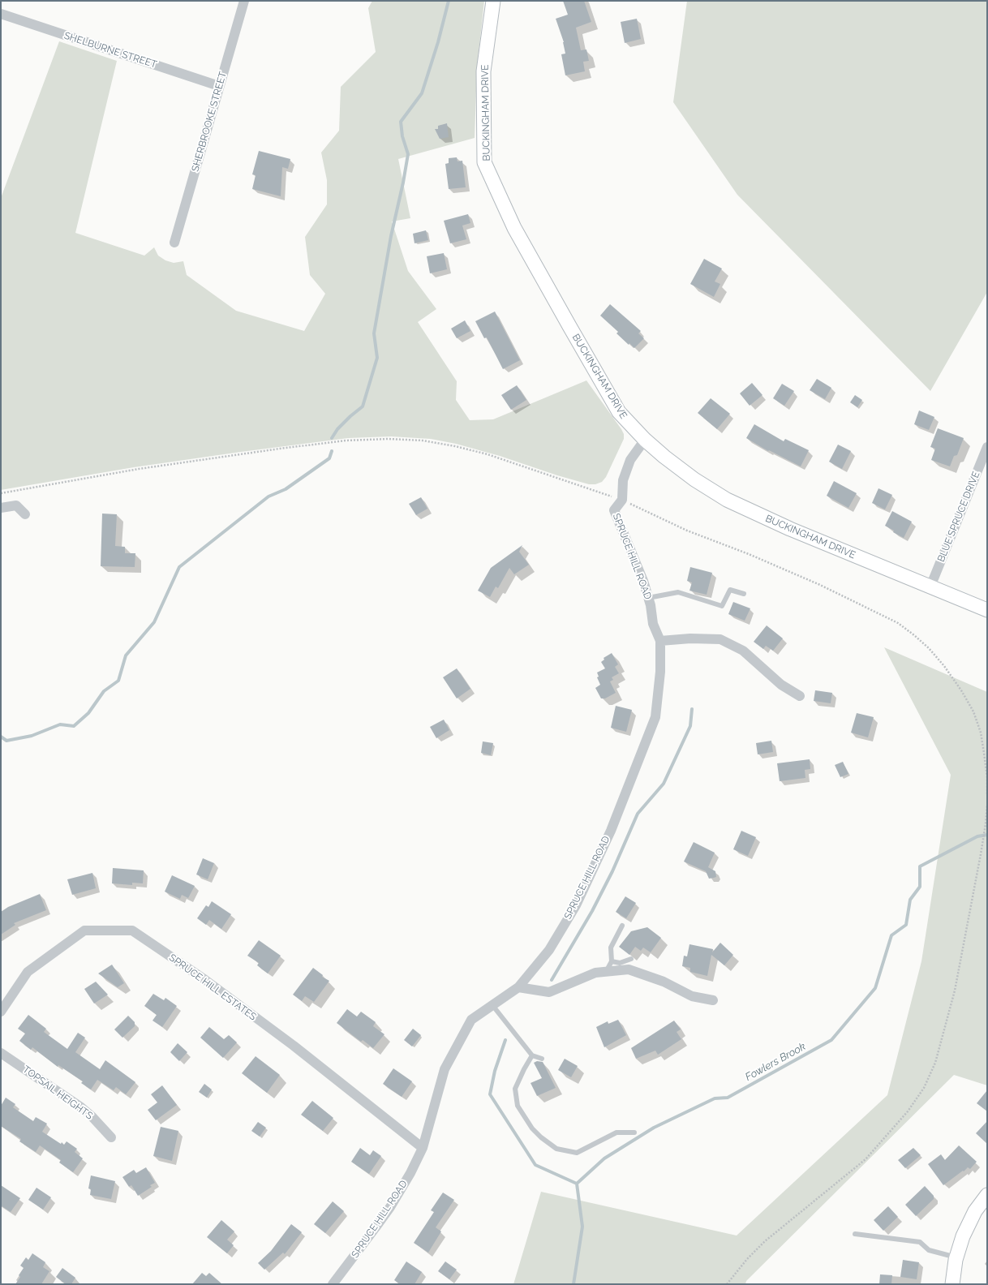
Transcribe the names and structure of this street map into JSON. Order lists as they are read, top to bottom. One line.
{"streets":{"street":["SHELBURNE STREET","BUCKINGHAM DRIVE","SHERBROOKE STREET","BLUE SPRUCE DRIVE","SPRUCE HILL ROAD","SPRUCE HILL ESTATES","TOPSAIL HEIGHTS"]},"crossings":[["SHELBURNE STREET","SHERBROOKE STREET"],["BUCKINGHAM DRIVE","BLUE SPRUCE DRIVE"],["BUCKINGHAM DRIVE","SPRUCE HILL ROAD"],["SPRUCE HILL ROAD","SPRUCE HILL ESTATES"]],"water":["Fowlers Brook"]}
